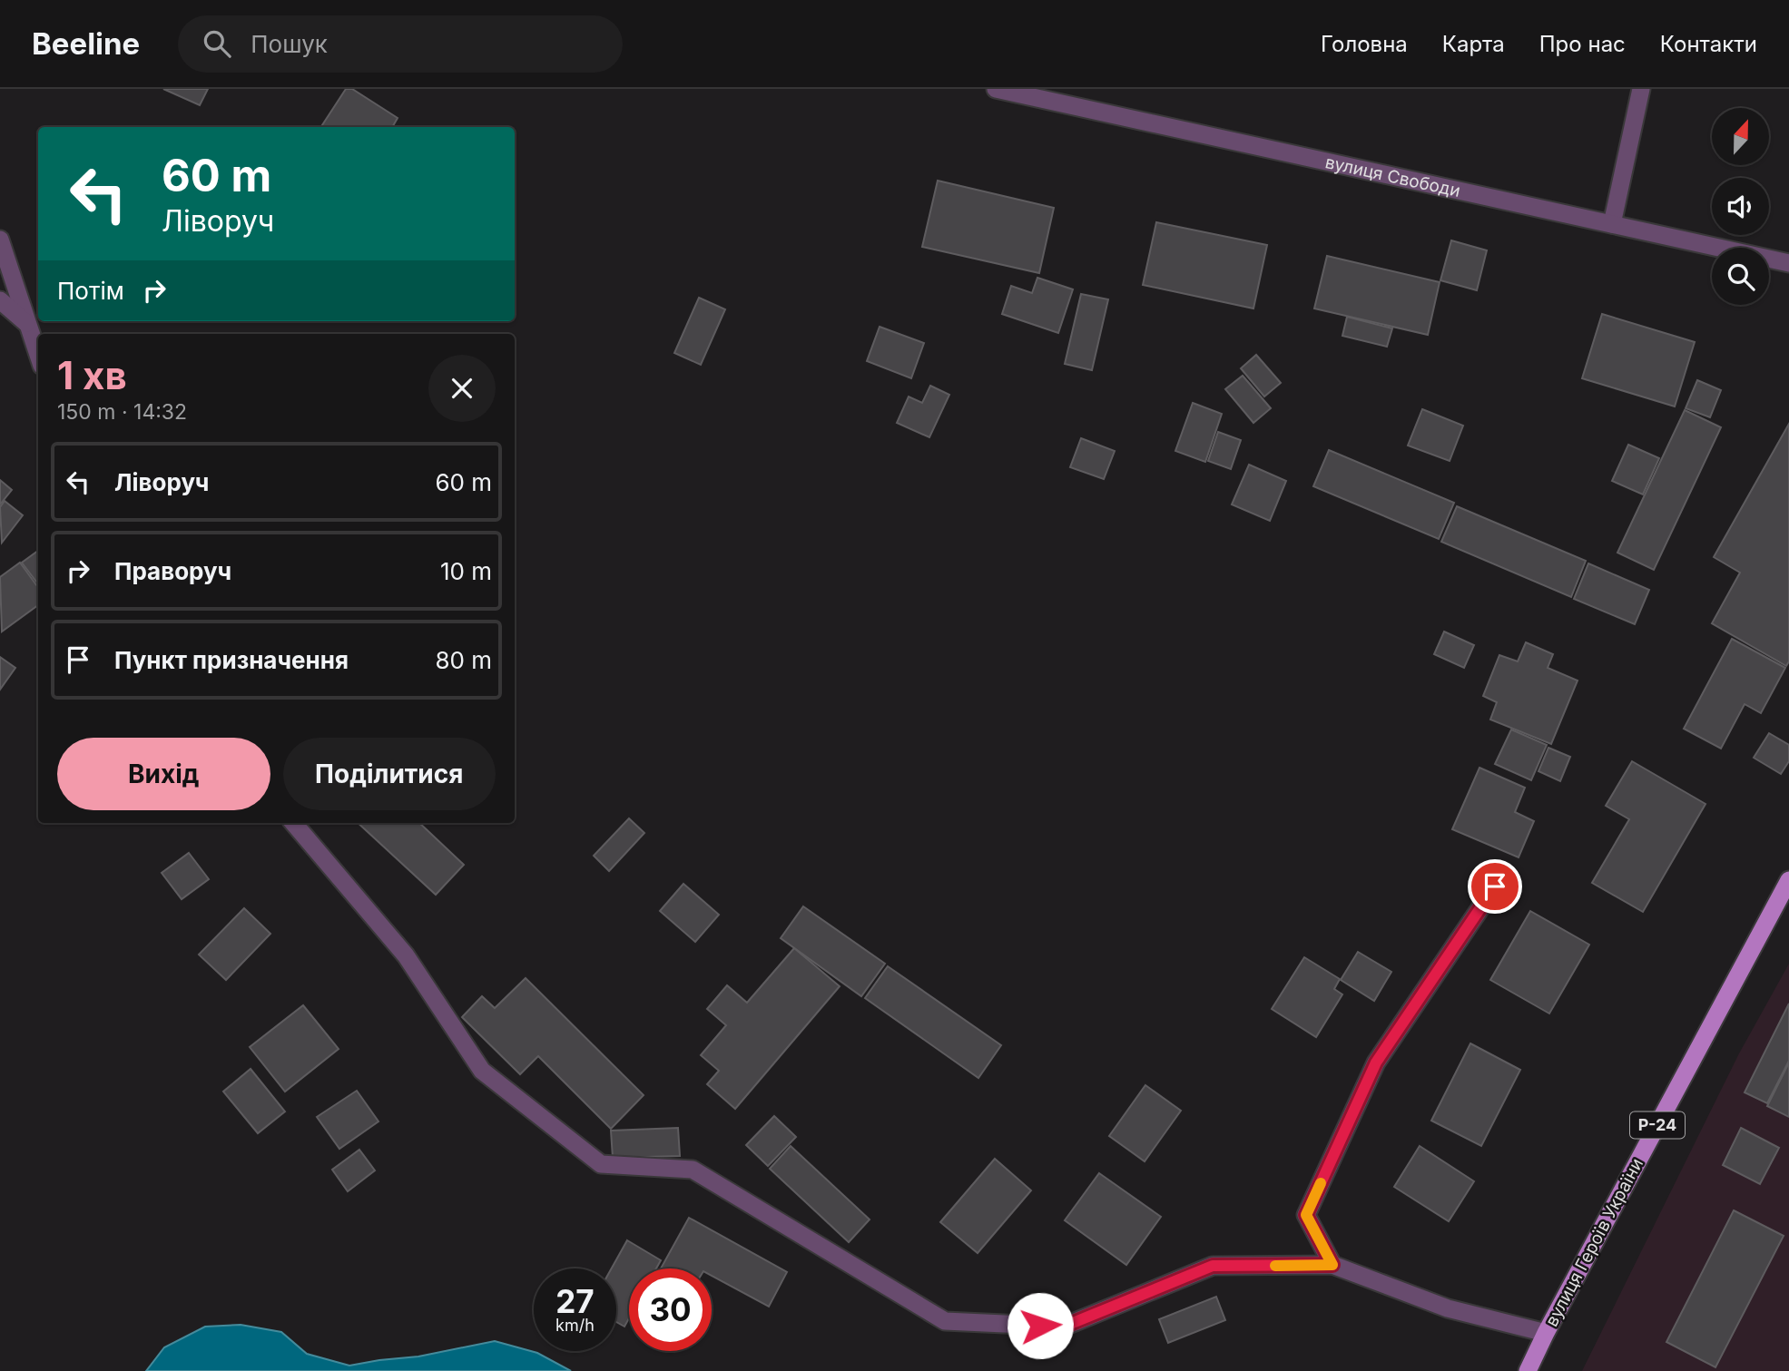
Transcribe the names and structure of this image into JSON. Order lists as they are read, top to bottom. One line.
{"streets":{"main road":["Р-24","вулиця Героїв України"],"street":["вулиця Свободи"]},"north":"top","page":{"header":"Beeline","search":"Пошук","nav":["Головна","Карта","Про нас","Контакти"],"turn":["60 m","Ліворуч"],"then":"Потім","heading":["1 хв","150 m · 14:32"],"list":[{"name":"Ліворуч","value":"60 m"},{"name":"Праворуч","value":"10 m"},{"name":"Пункт призначення","value":"80 m"}],"buttons":["Вихід","Поділитися"],"speed":"27 km/h","limit":"30"}}
